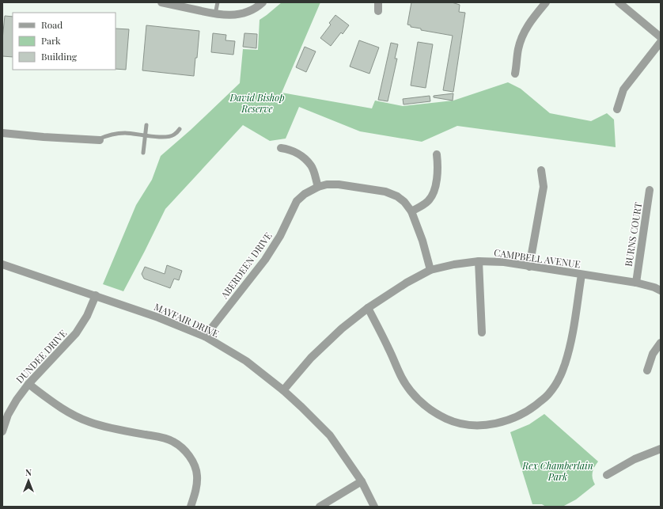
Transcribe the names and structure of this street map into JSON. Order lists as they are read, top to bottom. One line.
{"streets":{"street":["BURNS COURT","CAMPBELL AVENUE","ABERDEEN DRIVE","MAYFAIR DRIVE","DUNDEE DRIVE"]},"crossings":[["BURNS COURT","CAMPBELL AVENUE"],["CAMPBELL AVENUE","ABERDEEN DRIVE"],["CAMPBELL AVENUE","MAYFAIR DRIVE"],["ABERDEEN DRIVE","MAYFAIR DRIVE"],["MAYFAIR DRIVE","DUNDEE DRIVE"]],"parks":["David Bishop Reserve","Rex Chamberlain Park"],"legend":["Road","Park","Building"],"north":"top"}
